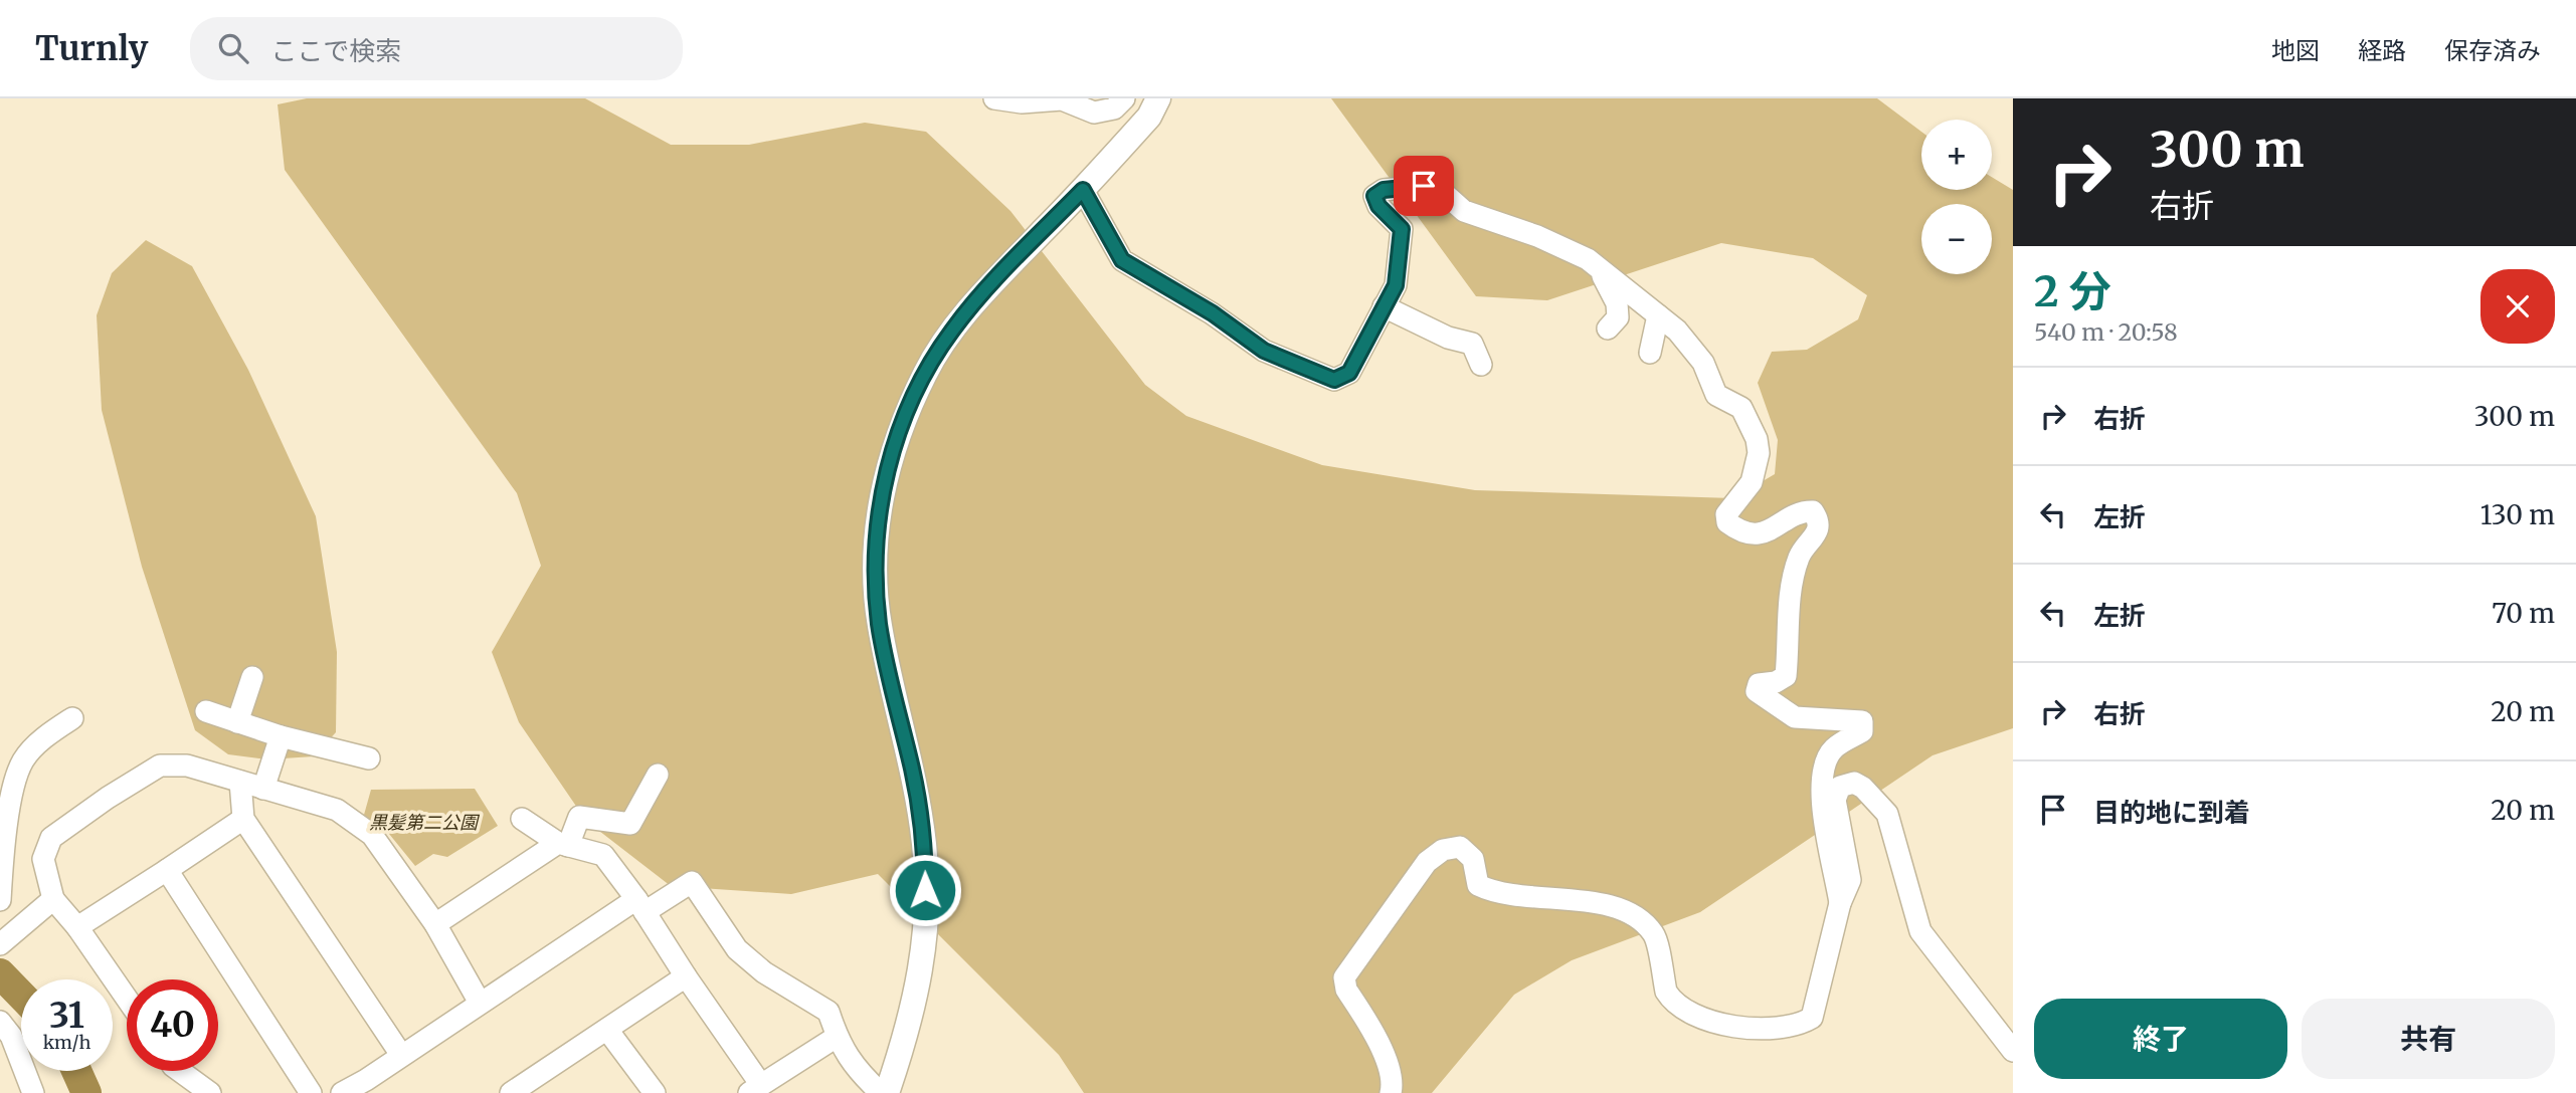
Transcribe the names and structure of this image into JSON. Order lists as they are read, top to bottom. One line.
{"parks":["黒髪第二公園"],"page":{"header":"Turnly","search":"ここで検索","nav":["地図","経路","保存済み"],"turn":["300 m","右折"],"map_buttons":["+","−"],"heading":["2 分","540 m · 20:58"],"list":[{"name":"右折","value":"300 m"},{"name":"左折","value":"130 m"},{"name":"左折","value":"70 m"},{"name":"右折","value":"20 m"},{"name":"目的地に到着","value":"20 m"}],"speed":"31 km/h","limit":"40","buttons":["終了","共有"]}}
